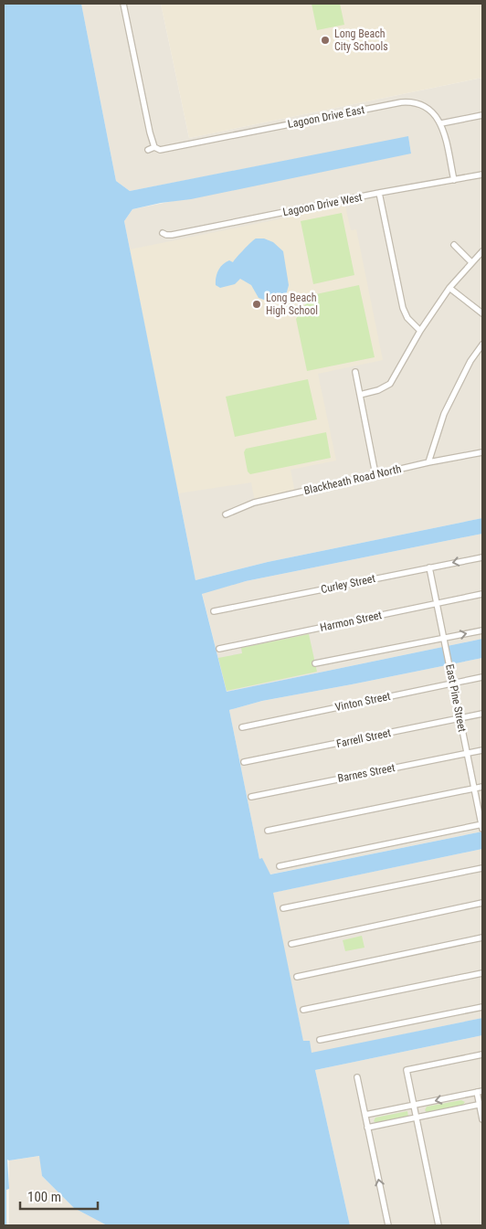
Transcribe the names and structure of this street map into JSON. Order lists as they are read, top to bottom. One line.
{"streets":{"street":["Lagoon Drive East","Lagoon Drive West","Blackheath Road North","Curley Street","Harmon Street","East Pine Street","Vinton Street","Farrell Street","Barnes Street"]},"crossings":[["Curley Street","East Pine Street"],["Harmon Street","East Pine Street"],["East Pine Street","Vinton Street"],["East Pine Street","Farrell Street"],["East Pine Street","Barnes Street"]],"places":["Long Beach City Schools","Long Beach High School"],"scale_bar":"100 m"}
